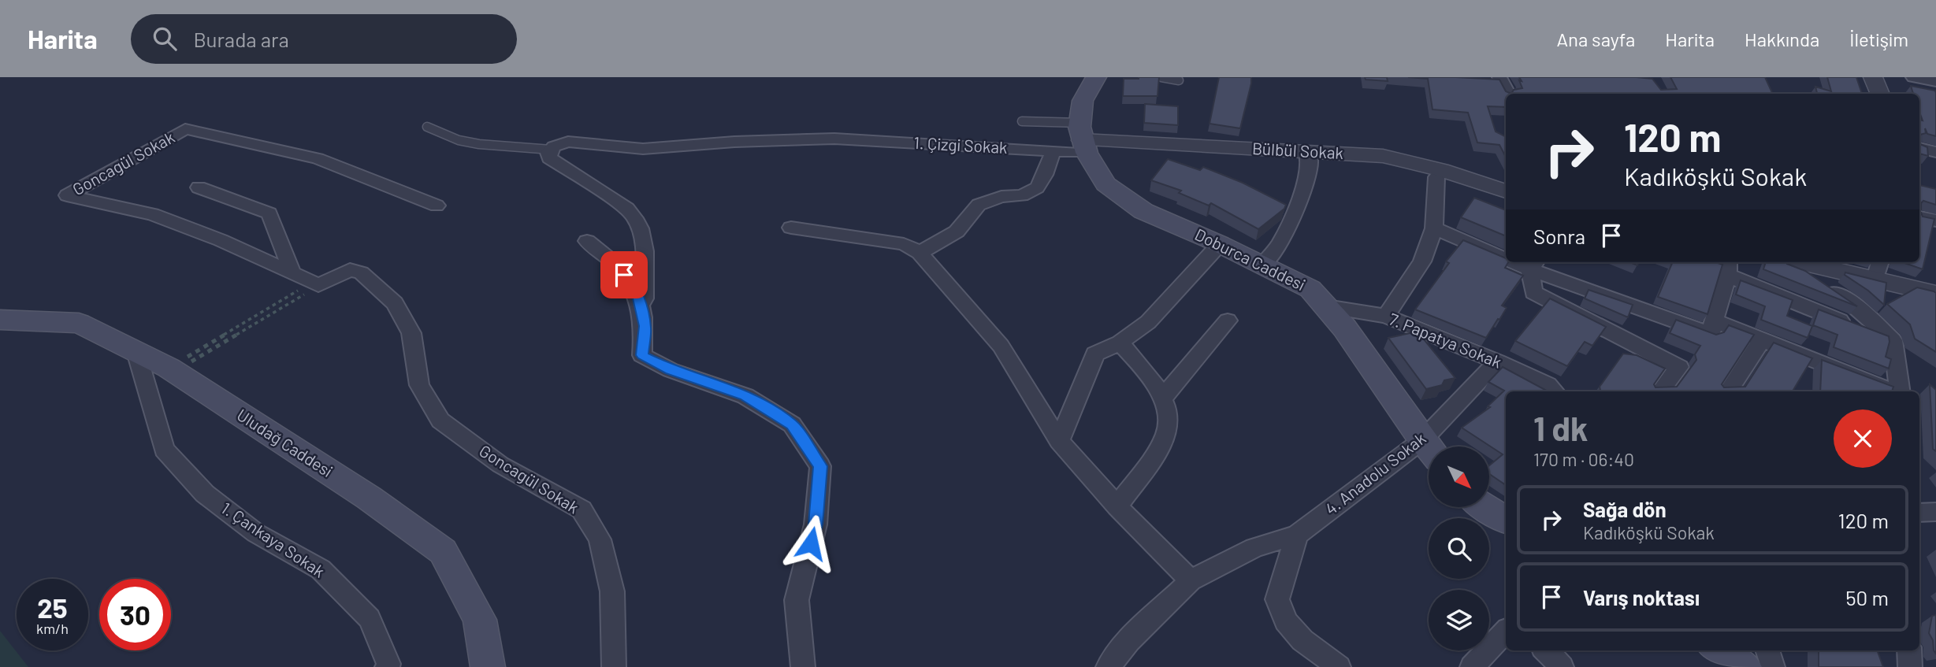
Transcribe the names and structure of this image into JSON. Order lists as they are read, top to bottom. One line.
{"streets":{"main road":["Doburca Caddesi","Uludağ Caddesi"],"street":["1. Çizgi Sokak","Bülbül Sokak","Goncagül Sokak","7. Papatya Sokak","4. Anadolu Sokak","1. Çankaya Sokak"]},"crossings":[["1. Çizgi Sokak","Bülbül Sokak"],["1. Çizgi Sokak","Doburca Caddesi"],["Bülbül Sokak","Doburca Caddesi"],["Doburca Caddesi","7. Papatya Sokak"],["7. Papatya Sokak","4. Anadolu Sokak"],["Uludağ Caddesi","1. Çankaya Sokak"]],"north":"bottom right","page":{"header":"Harita","search":"Burada ara","nav":["Ana sayfa","Harita","Hakkında","İletişim"],"turn":["120 m","Kadıköşkü Sokak"],"then":"Sonra","heading":["1 dk","170 m · 06:40"],"list":[{"name":"Sağa dön","note":"Kadıköşkü Sokak","value":"120 m"},{"name":"Varış noktası","value":"50 m"}],"speed":"25 km/h","limit":"30"}}
